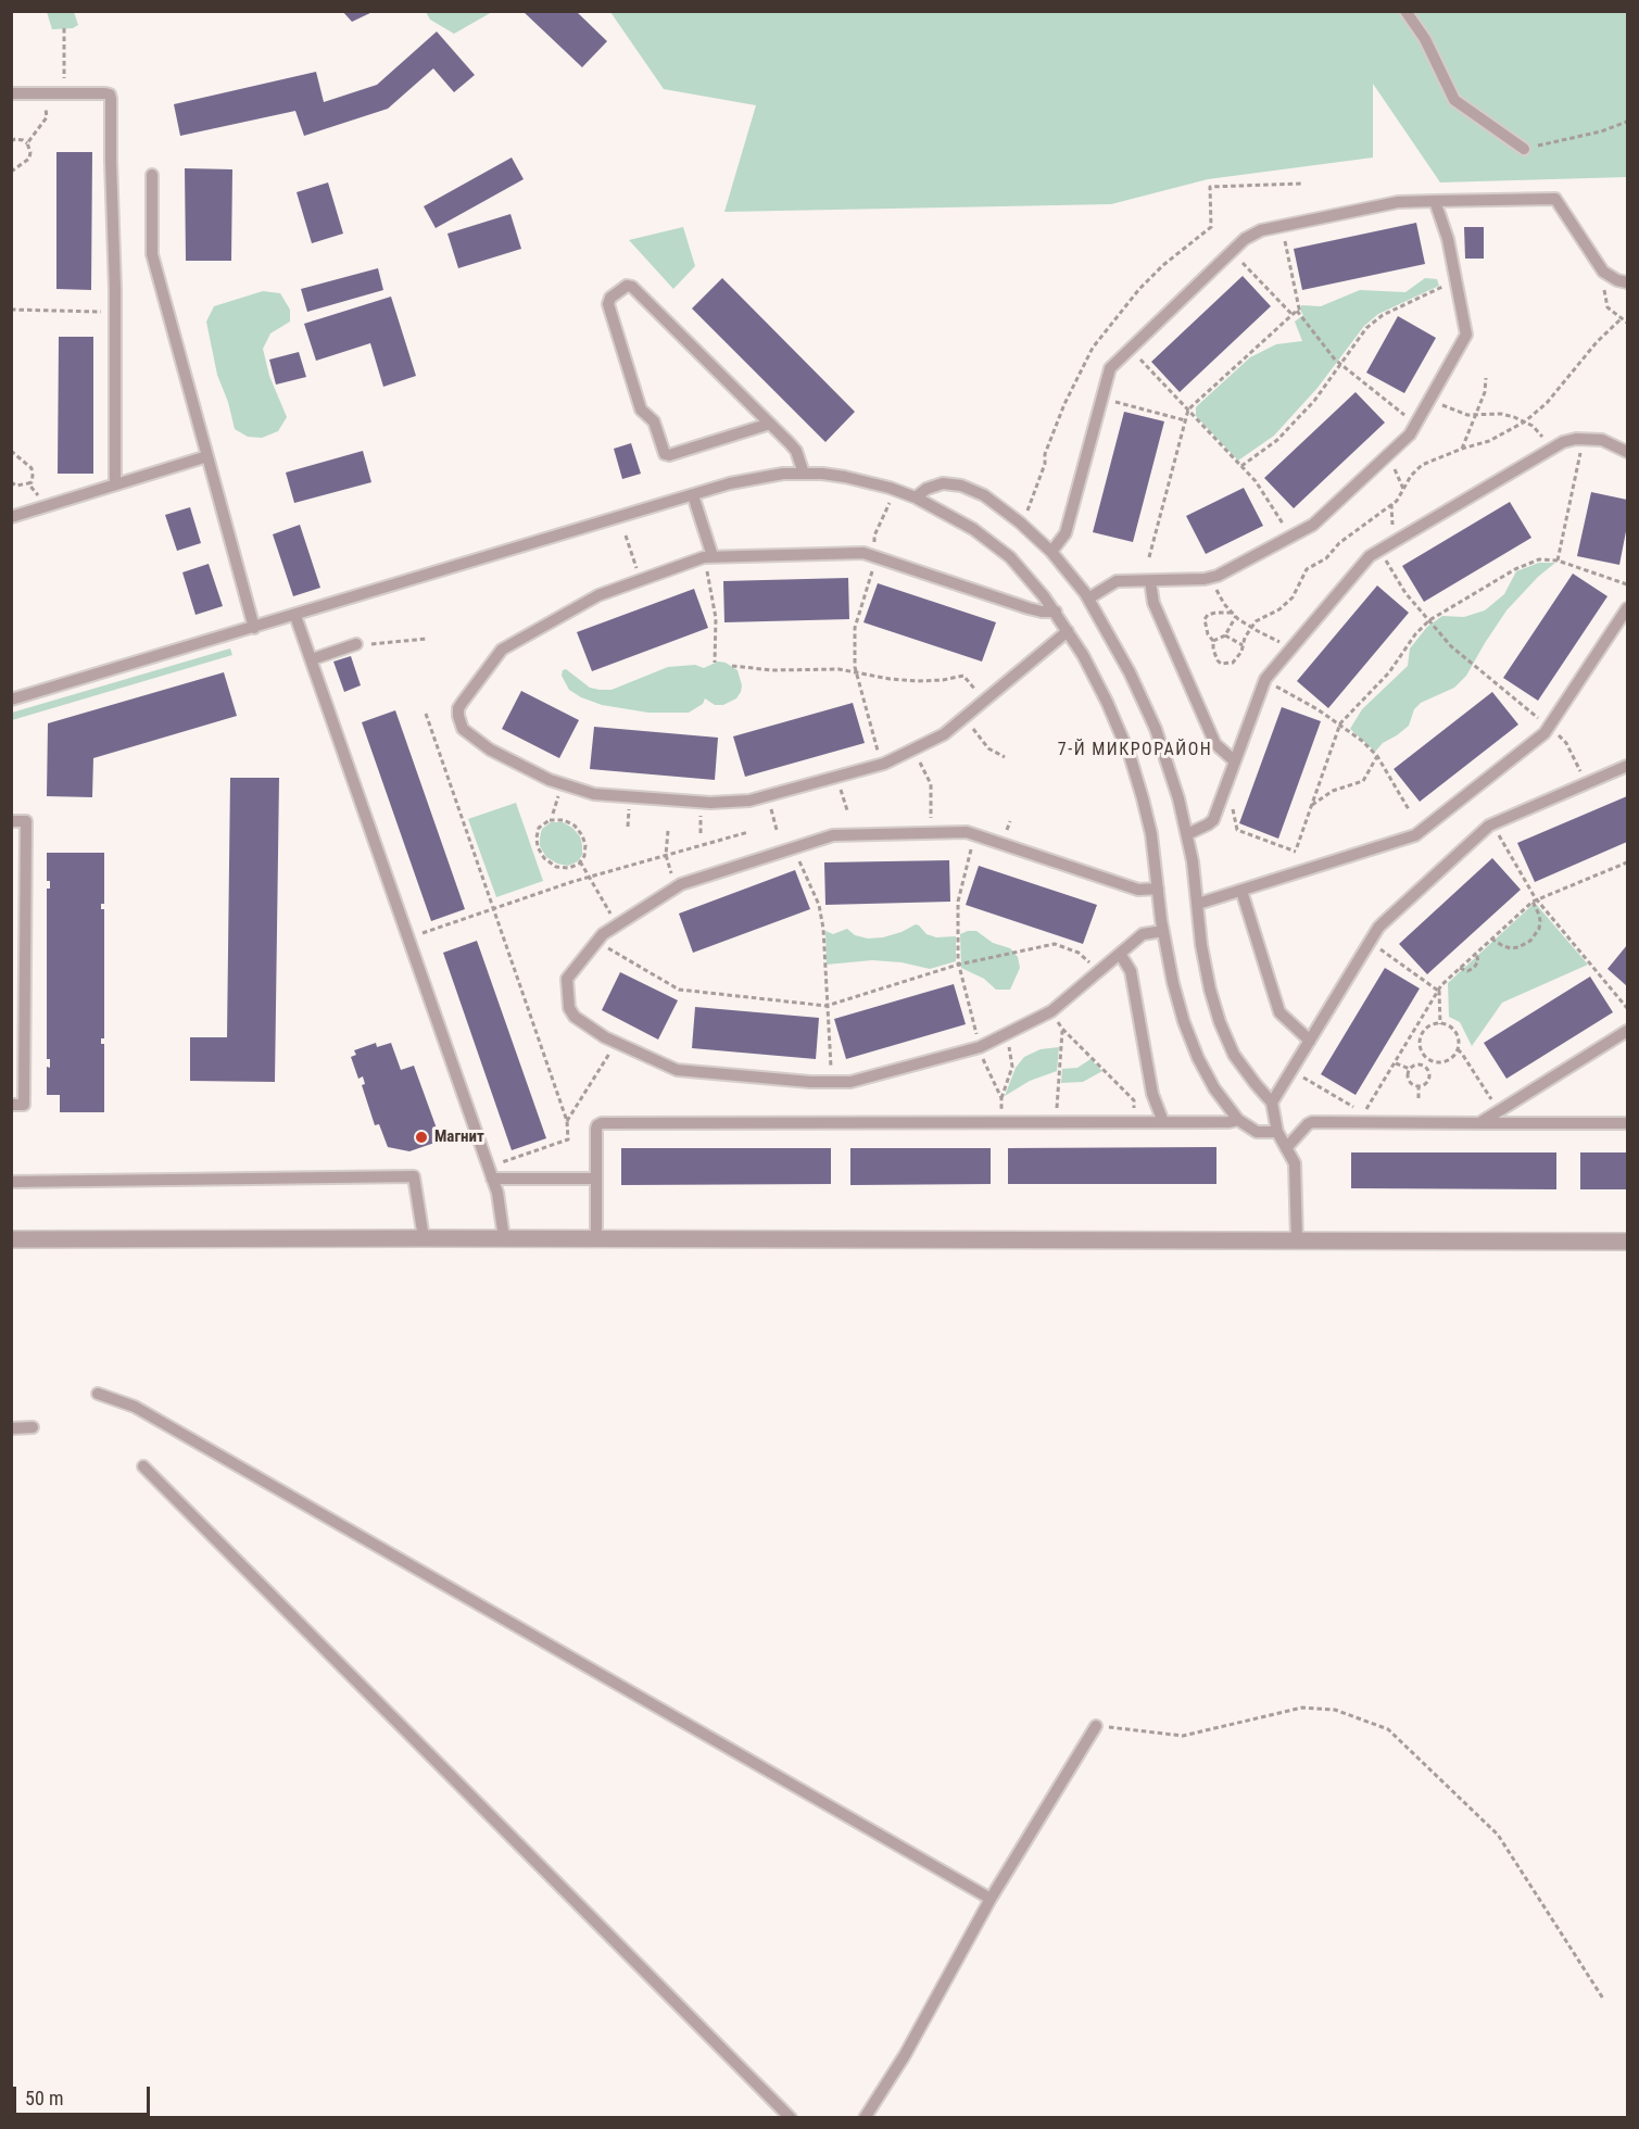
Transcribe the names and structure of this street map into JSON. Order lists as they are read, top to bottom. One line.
{"districts":["7-Й МИКРОРАЙОН"],"places":["Магнит"],"scale_bar":"50 m"}
